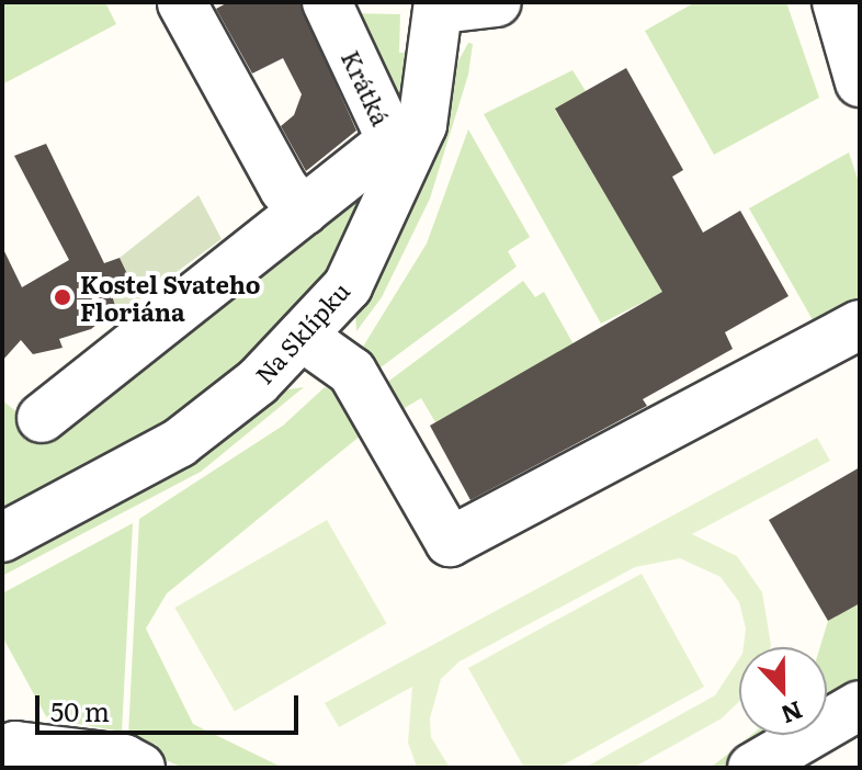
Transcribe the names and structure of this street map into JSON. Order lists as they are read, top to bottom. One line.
{"streets":{"street":["Krátká","Na Sklípku"]},"crossings":[["Krátká","Na Sklípku"]],"places":["Kostel Svateho Floriána"],"scale_bar":"50 m","north":"bottom"}
